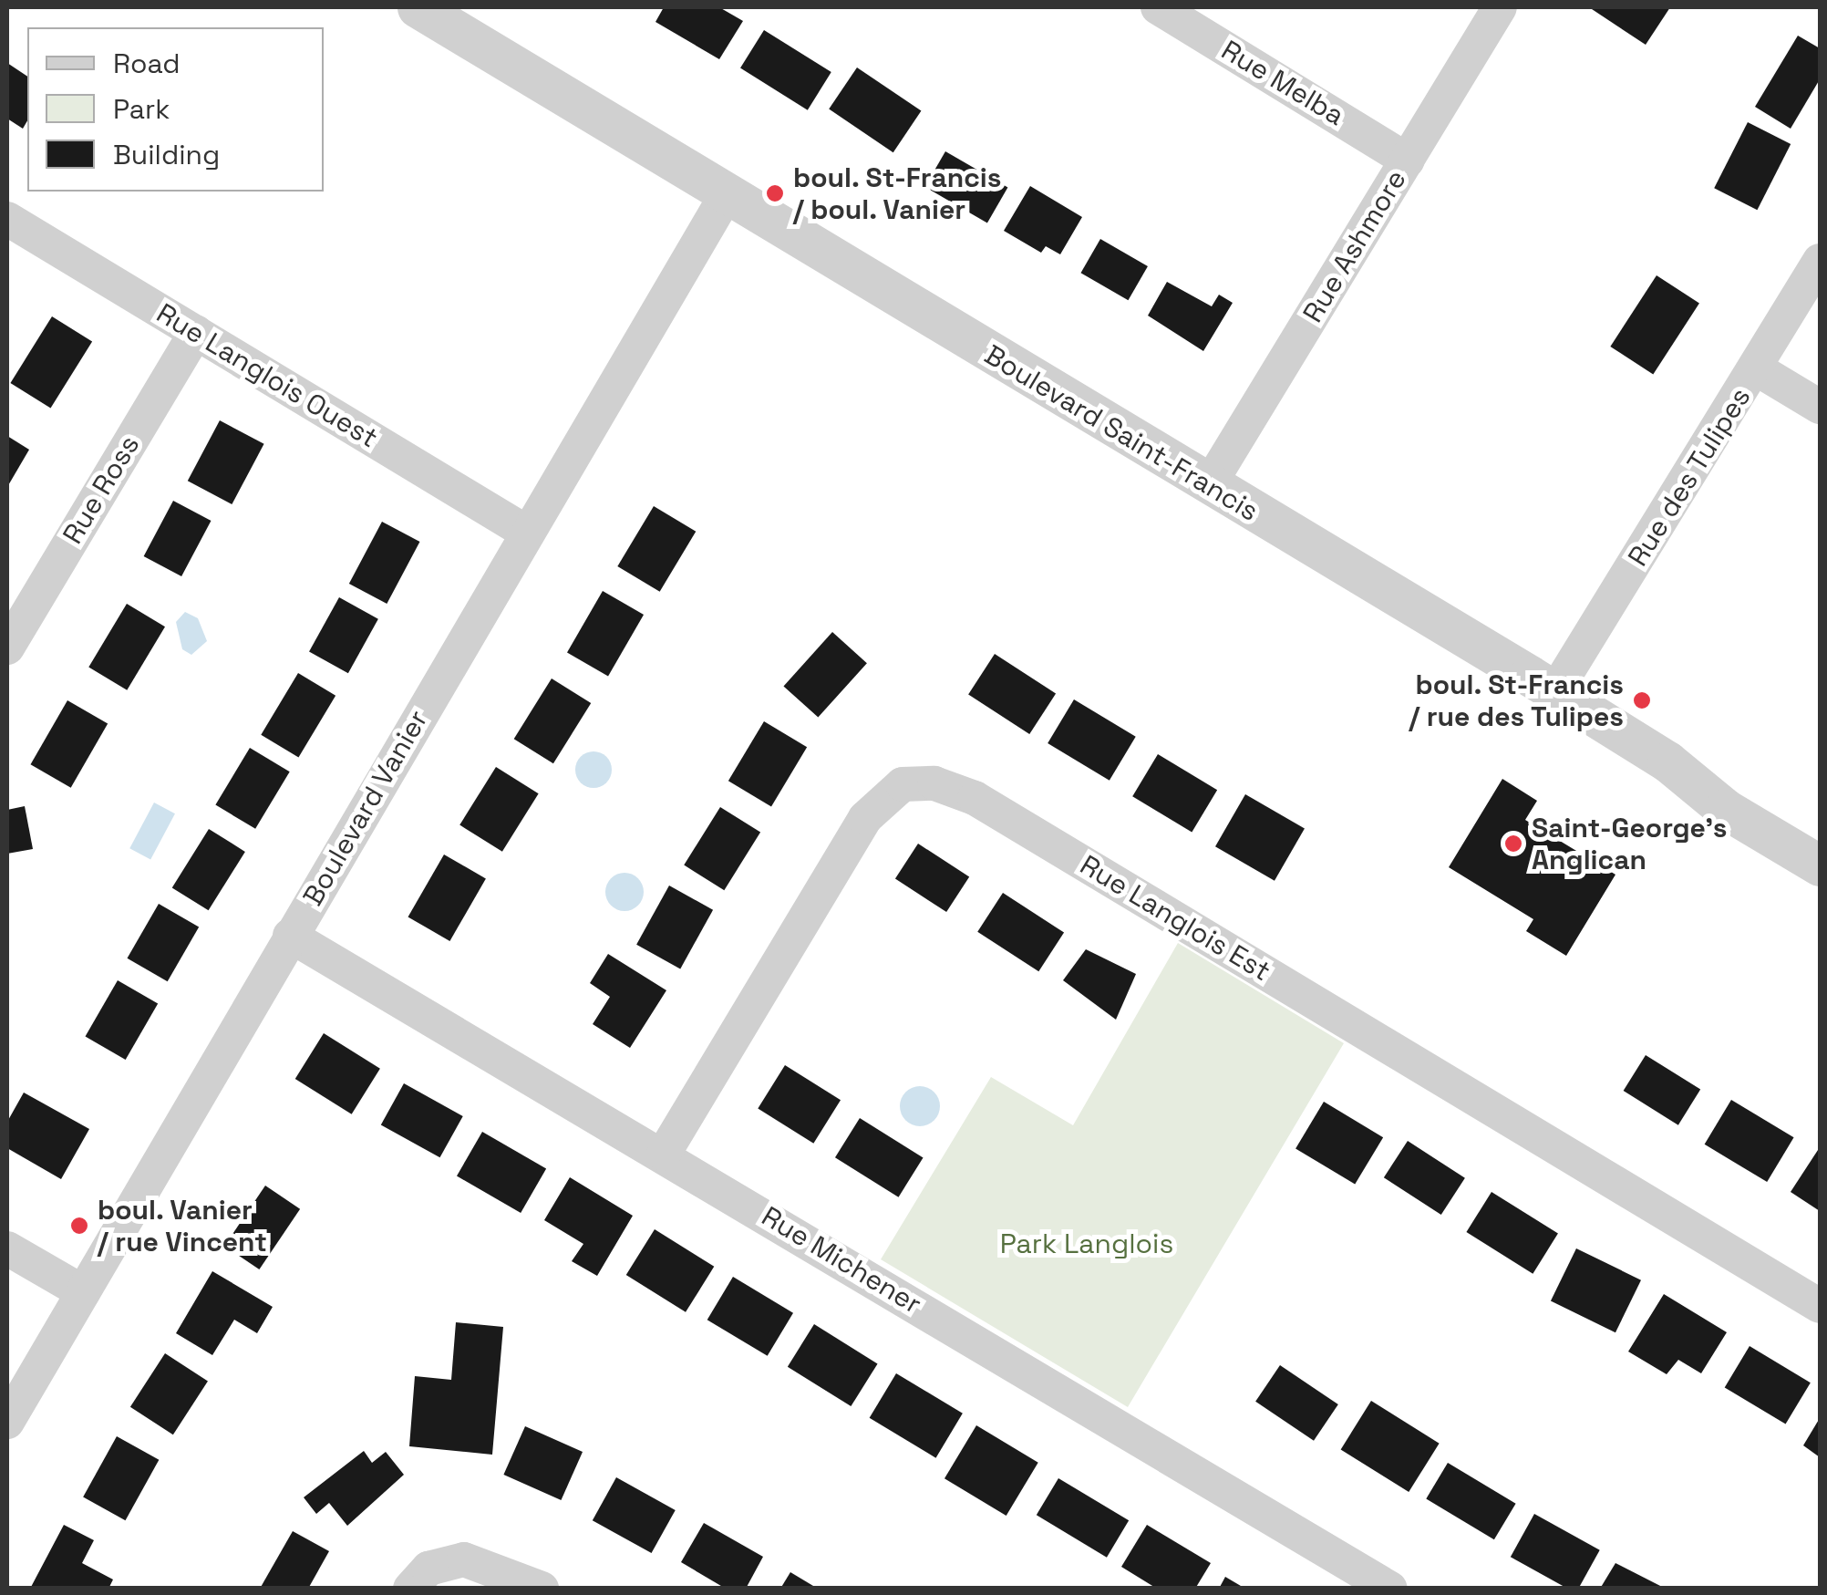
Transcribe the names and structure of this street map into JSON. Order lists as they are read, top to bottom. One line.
{"streets":{"street":["Rue Melba","Rue Ashmore","Rue Langlois Ouest","Boulevard Saint-Francis","Rue des Tulipes","Rue Ross","Boulevard Vanier","Rue Langlois Est","Rue Michener"]},"crossings":[["Rue Melba","Rue Ashmore"],["Rue Ashmore","Boulevard Saint-Francis"],["Rue Langlois Ouest","Rue Ross"],["Rue Langlois Ouest","Boulevard Vanier"],["Boulevard Saint-Francis","Rue des Tulipes"],["Boulevard Saint-Francis","Boulevard Vanier"],["Boulevard Vanier","Rue Michener"],["Rue Langlois Est","Rue Michener"]],"parks":["Park Langlois"],"places":["boul. St-Francis / boul. Vanier","boul. St-Francis / rue des Tulipes","Saint-George's Anglican","boul. Vanier / rue Vincent"],"legend":["Road","Park","Building"]}
